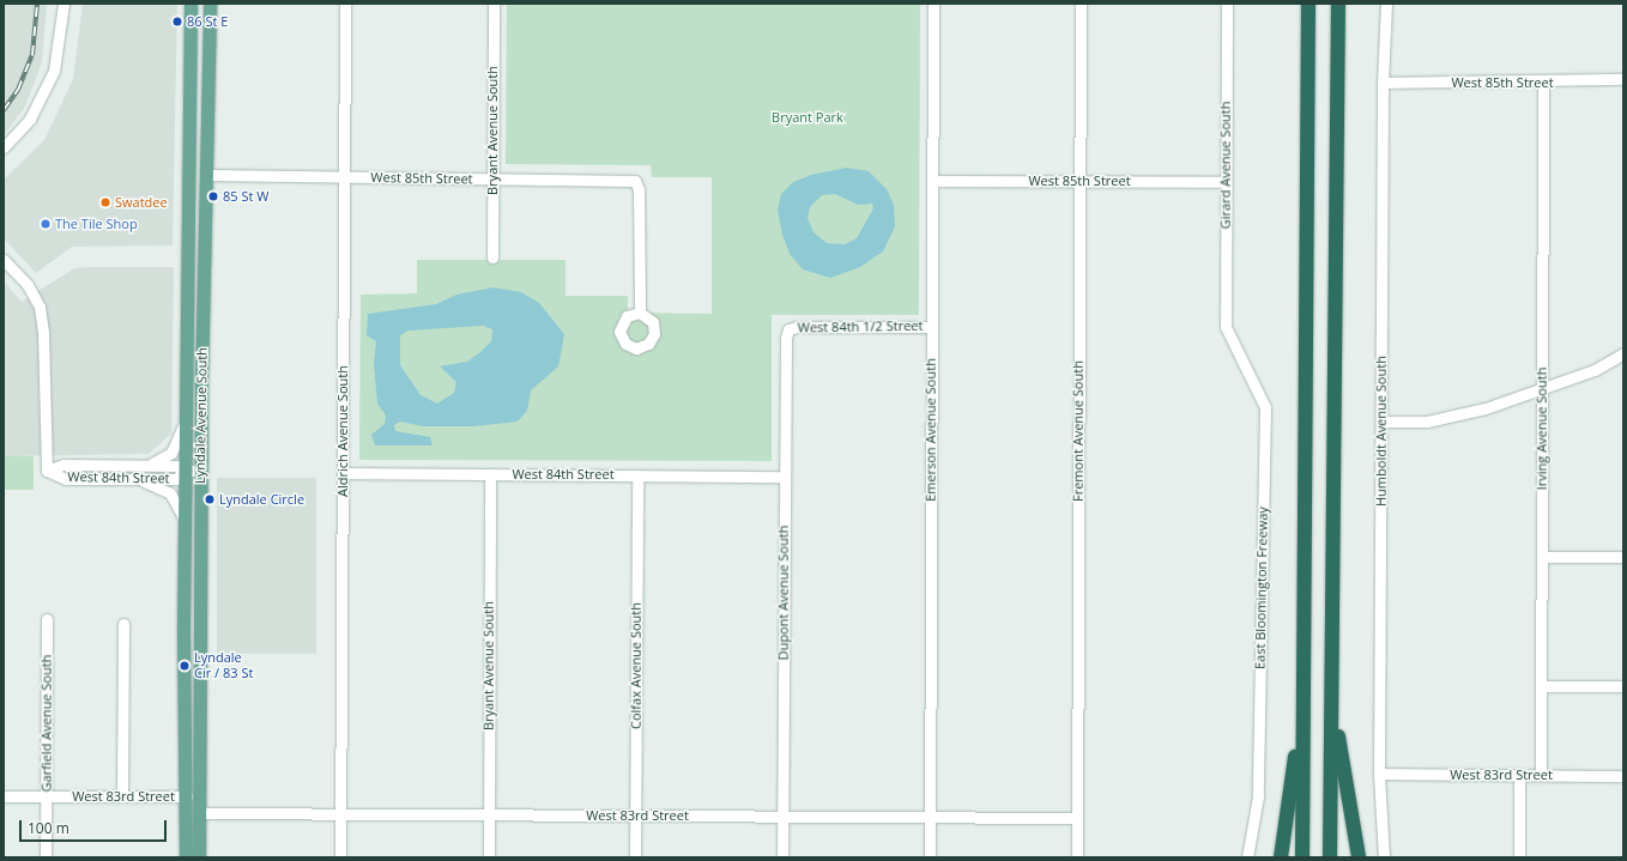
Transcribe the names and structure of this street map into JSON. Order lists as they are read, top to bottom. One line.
{"streets":{"main road":["Lyndale Avenue South"],"street":["West 85th Street","Bryant Avenue South","Girard Avenue South","West 84th 1/2 Street","Irving Avenue South","Emerson Avenue South","Aldrich Avenue South","Fremont Avenue South","Humboldt Avenue South","West 84th Street","East Bloomington Freeway","Dupont Avenue South","Colfax Avenue South","Garfield Avenue South","West 83rd Street"]},"crossings":[["West 85th Street","Bryant Avenue South"],["West 85th Street","Girard Avenue South"],["West 85th Street","Lyndale Avenue South"],["West 85th Street","Irving Avenue South"],["West 85th Street","Emerson Avenue South"],["West 85th Street","Aldrich Avenue South"],["West 85th Street","Fremont Avenue South"],["West 85th Street","Humboldt Avenue South"],["Bryant Avenue South","West 84th Street"],["Bryant Avenue South","West 83rd Street"],["Girard Avenue South","East Bloomington Freeway"],["West 84th 1/2 Street","Emerson Avenue South"],["West 84th 1/2 Street","Dupont Avenue South"],["Lyndale Avenue South","West 84th Street"],["Lyndale Avenue South","West 83rd Street"],["Irving Avenue South","West 83rd Street"],["Emerson Avenue South","West 83rd Street"],["Aldrich Avenue South","West 84th Street"],["Aldrich Avenue South","West 83rd Street"],["Fremont Avenue South","West 83rd Street"],["Humboldt Avenue South","West 83rd Street"],["West 84th Street","Dupont Avenue South"],["West 84th Street","Colfax Avenue South"],["Dupont Avenue South","West 83rd Street"],["Colfax Avenue South","West 83rd Street"],["Garfield Avenue South","West 83rd Street"]],"parks":["Bryant Park"],"places":["86 St E","85 St W","Swatdee","The Tile Shop","Lyndale Circle","Lyndale Cir / 83 St"],"scale_bar":"100 m"}
